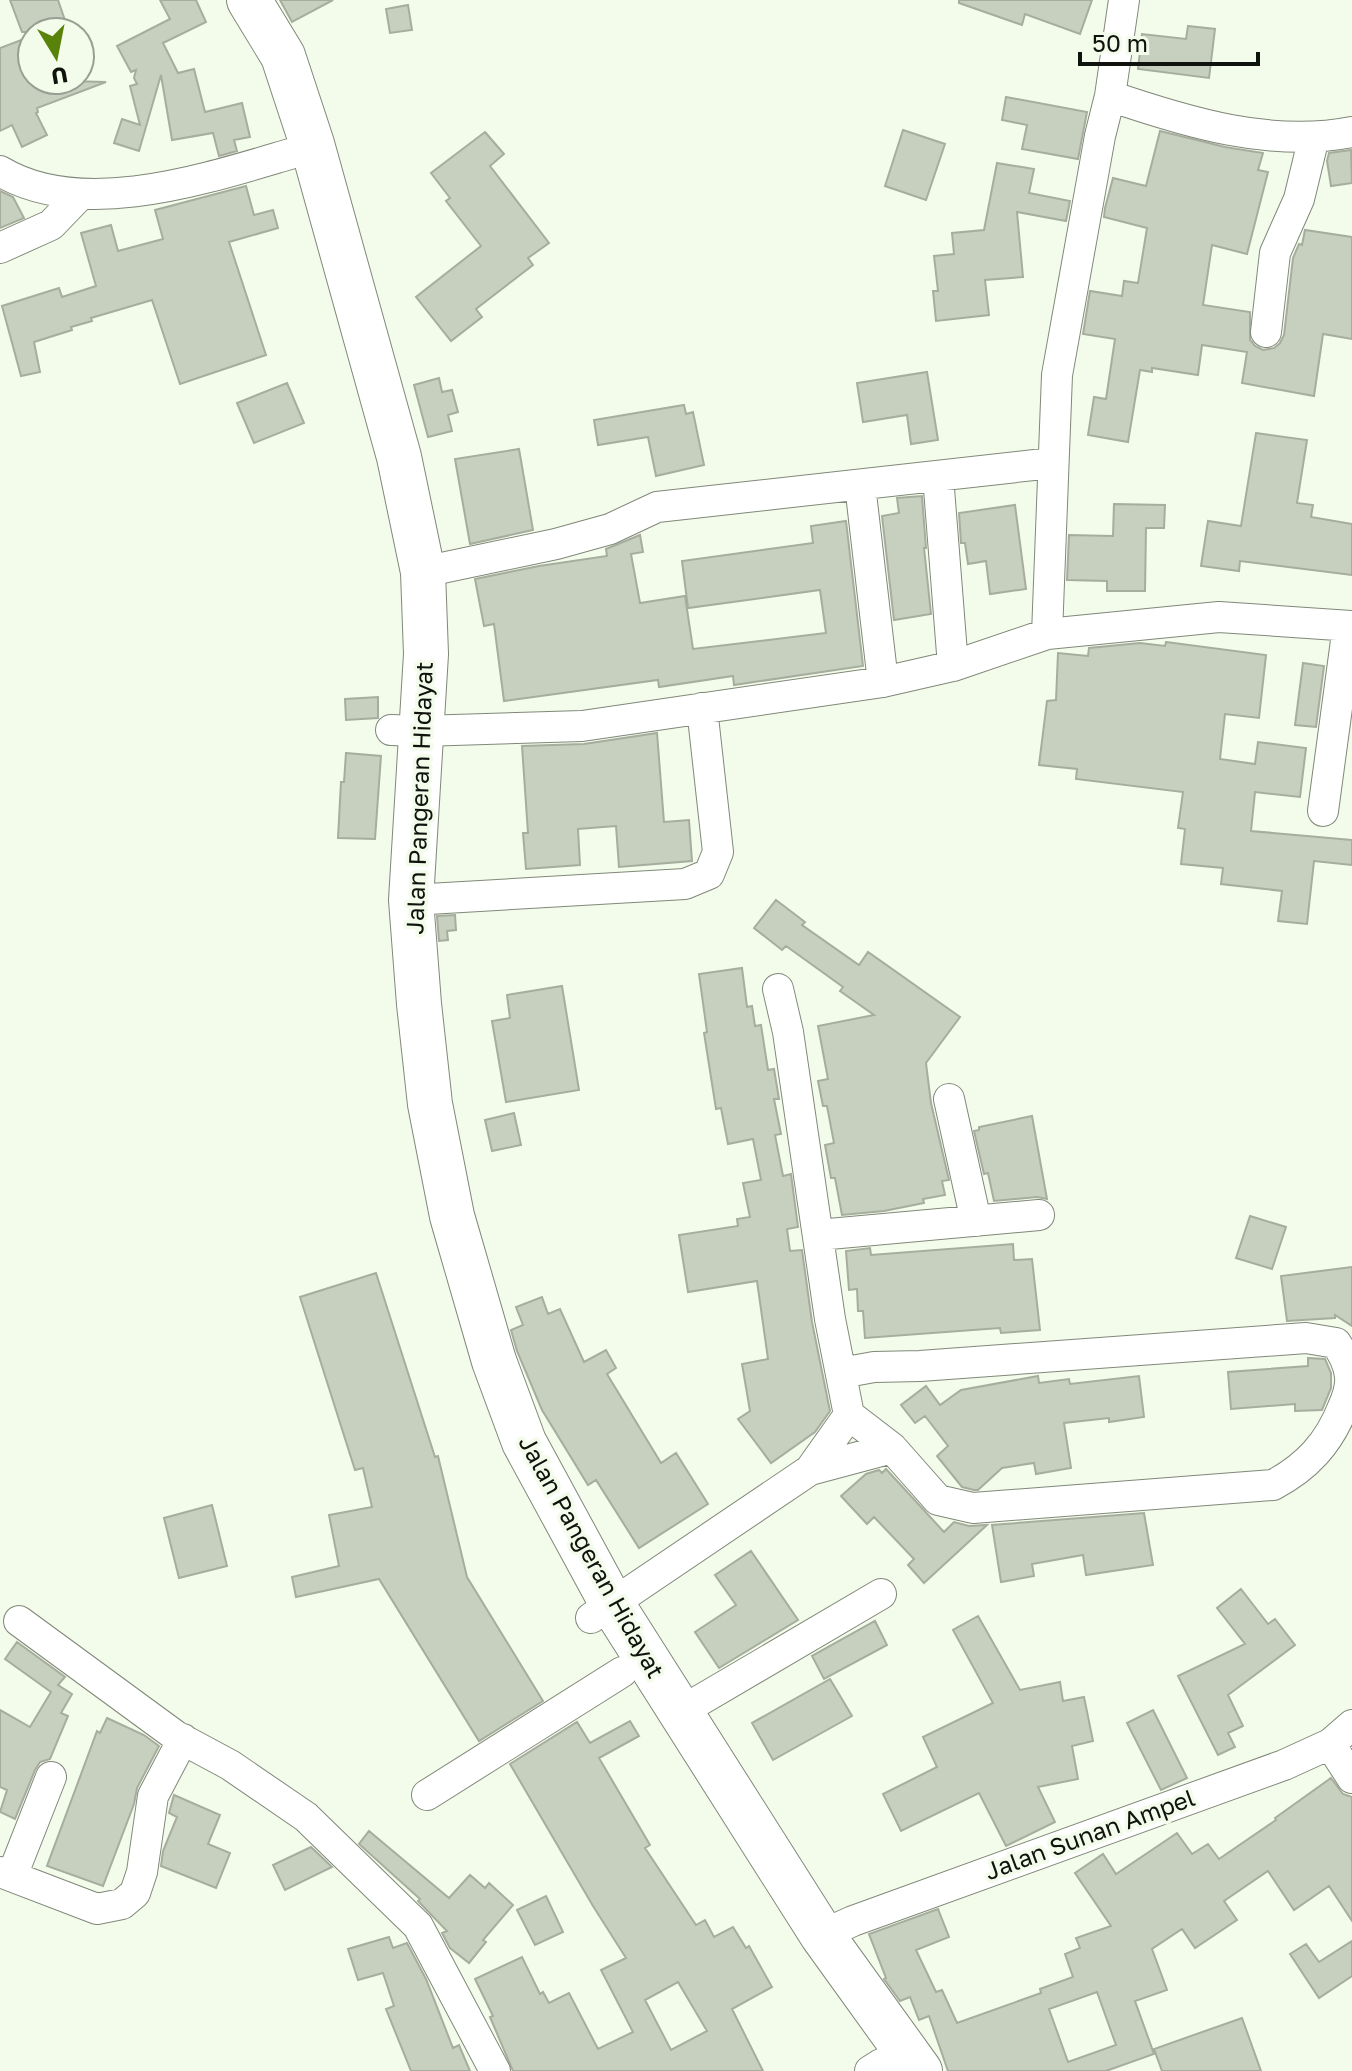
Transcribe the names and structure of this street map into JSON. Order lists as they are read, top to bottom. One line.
{"streets":{"highway":["Jalan Pangeran Hidayat"],"street":["Jalan Sunan Ampel"]},"crossings":[["Jalan Pangeran Hidayat","Jalan Sunan Ampel"]],"scale_bar":"50 m","north":"bottom"}
